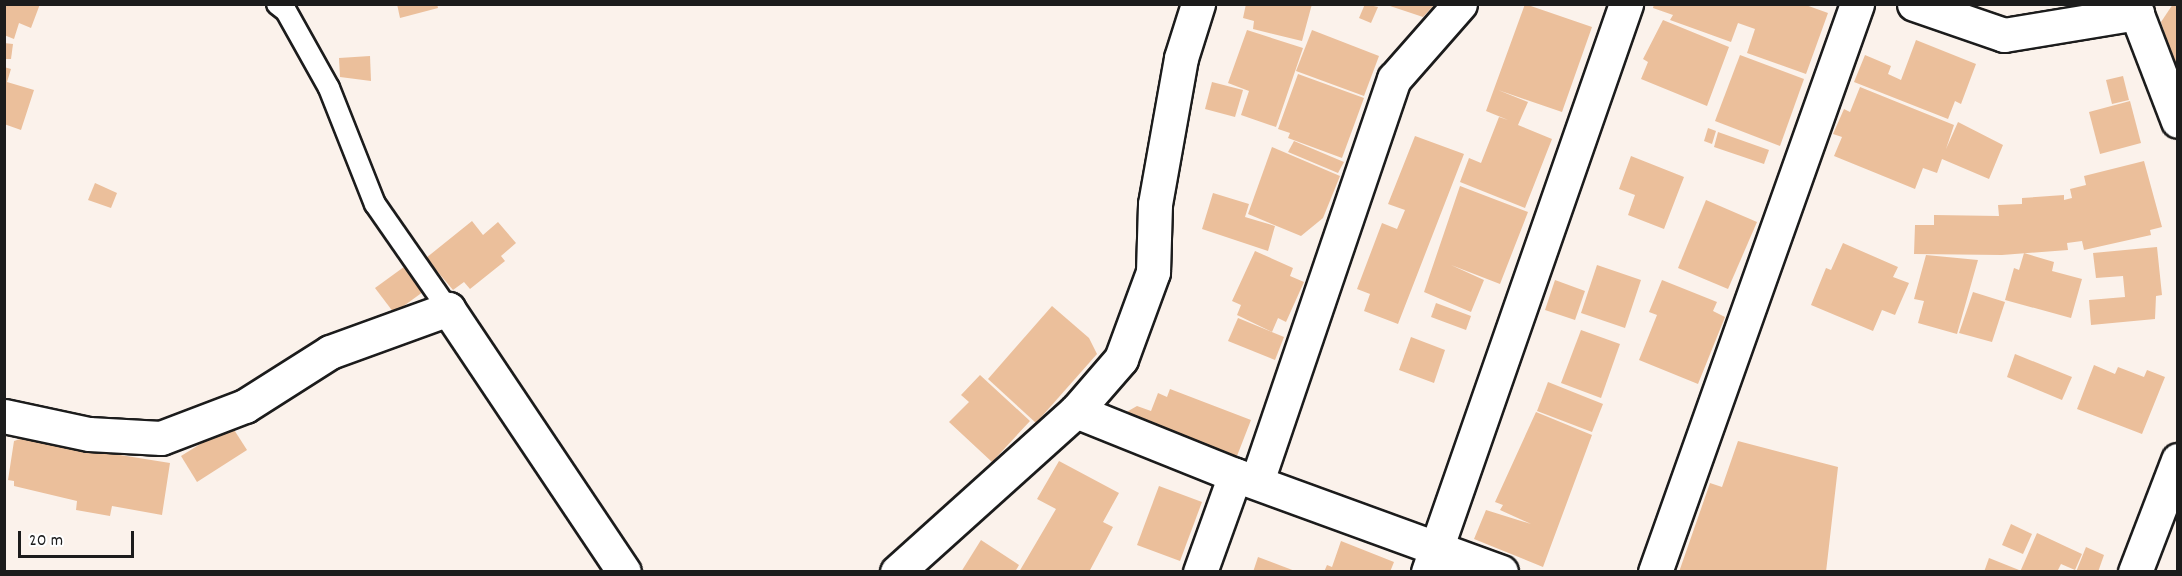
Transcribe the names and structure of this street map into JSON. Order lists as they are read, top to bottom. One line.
{"scale_bar":"20 m"}
